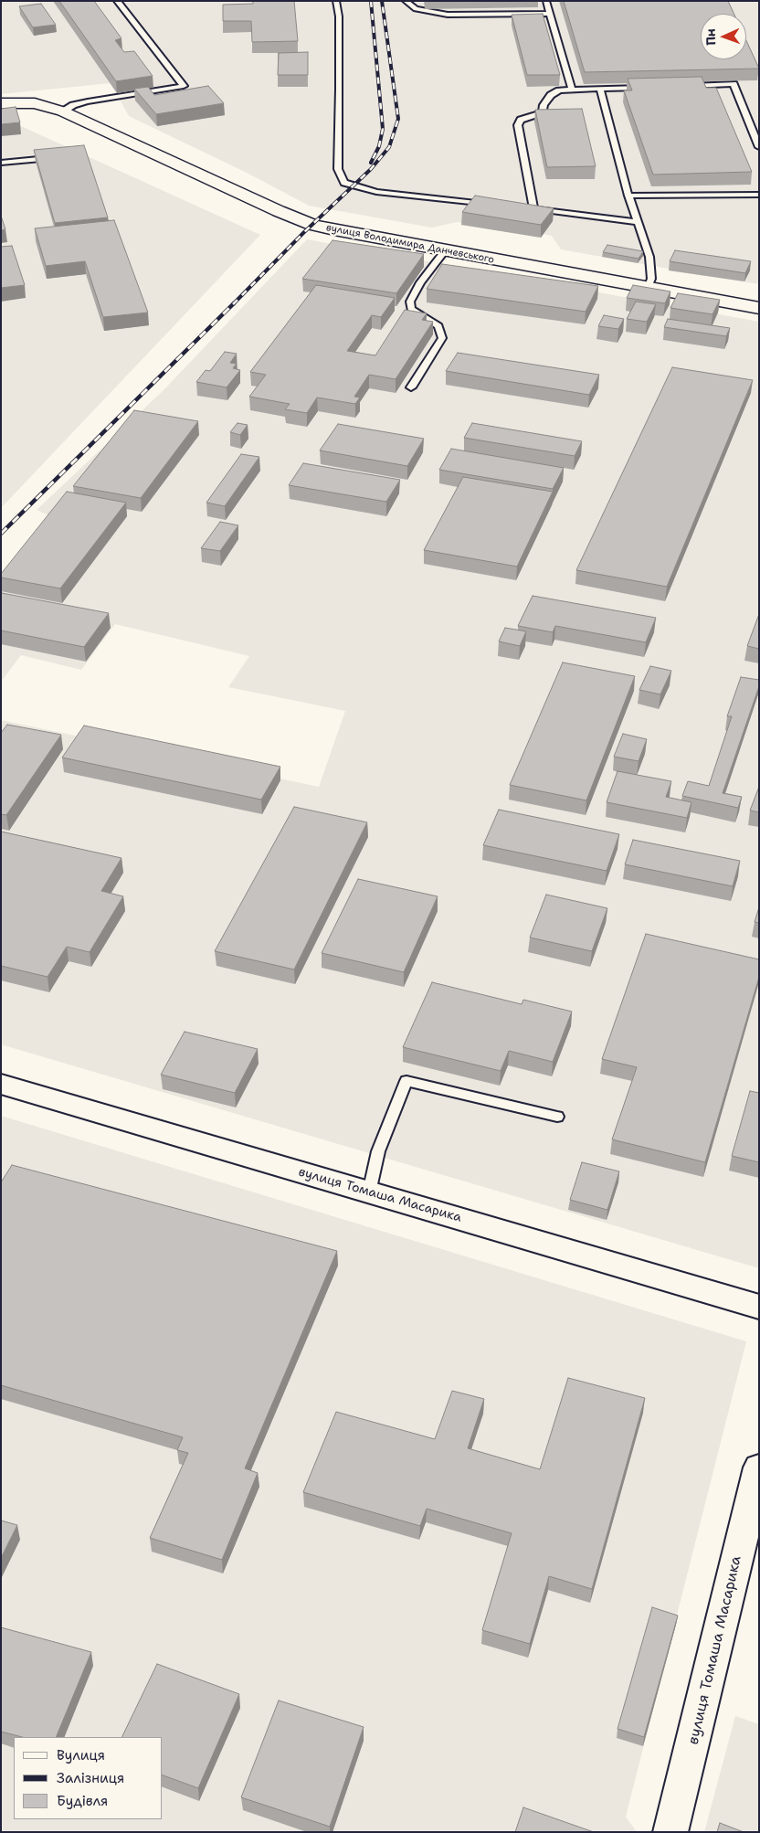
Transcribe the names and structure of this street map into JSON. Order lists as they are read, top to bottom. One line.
{"streets":{"street":["вулиця Володимира Данчевського","вулиця Томаша Масарика"]},"legend":["Вулиця","Залізниця","Будівля"],"north":"left"}
